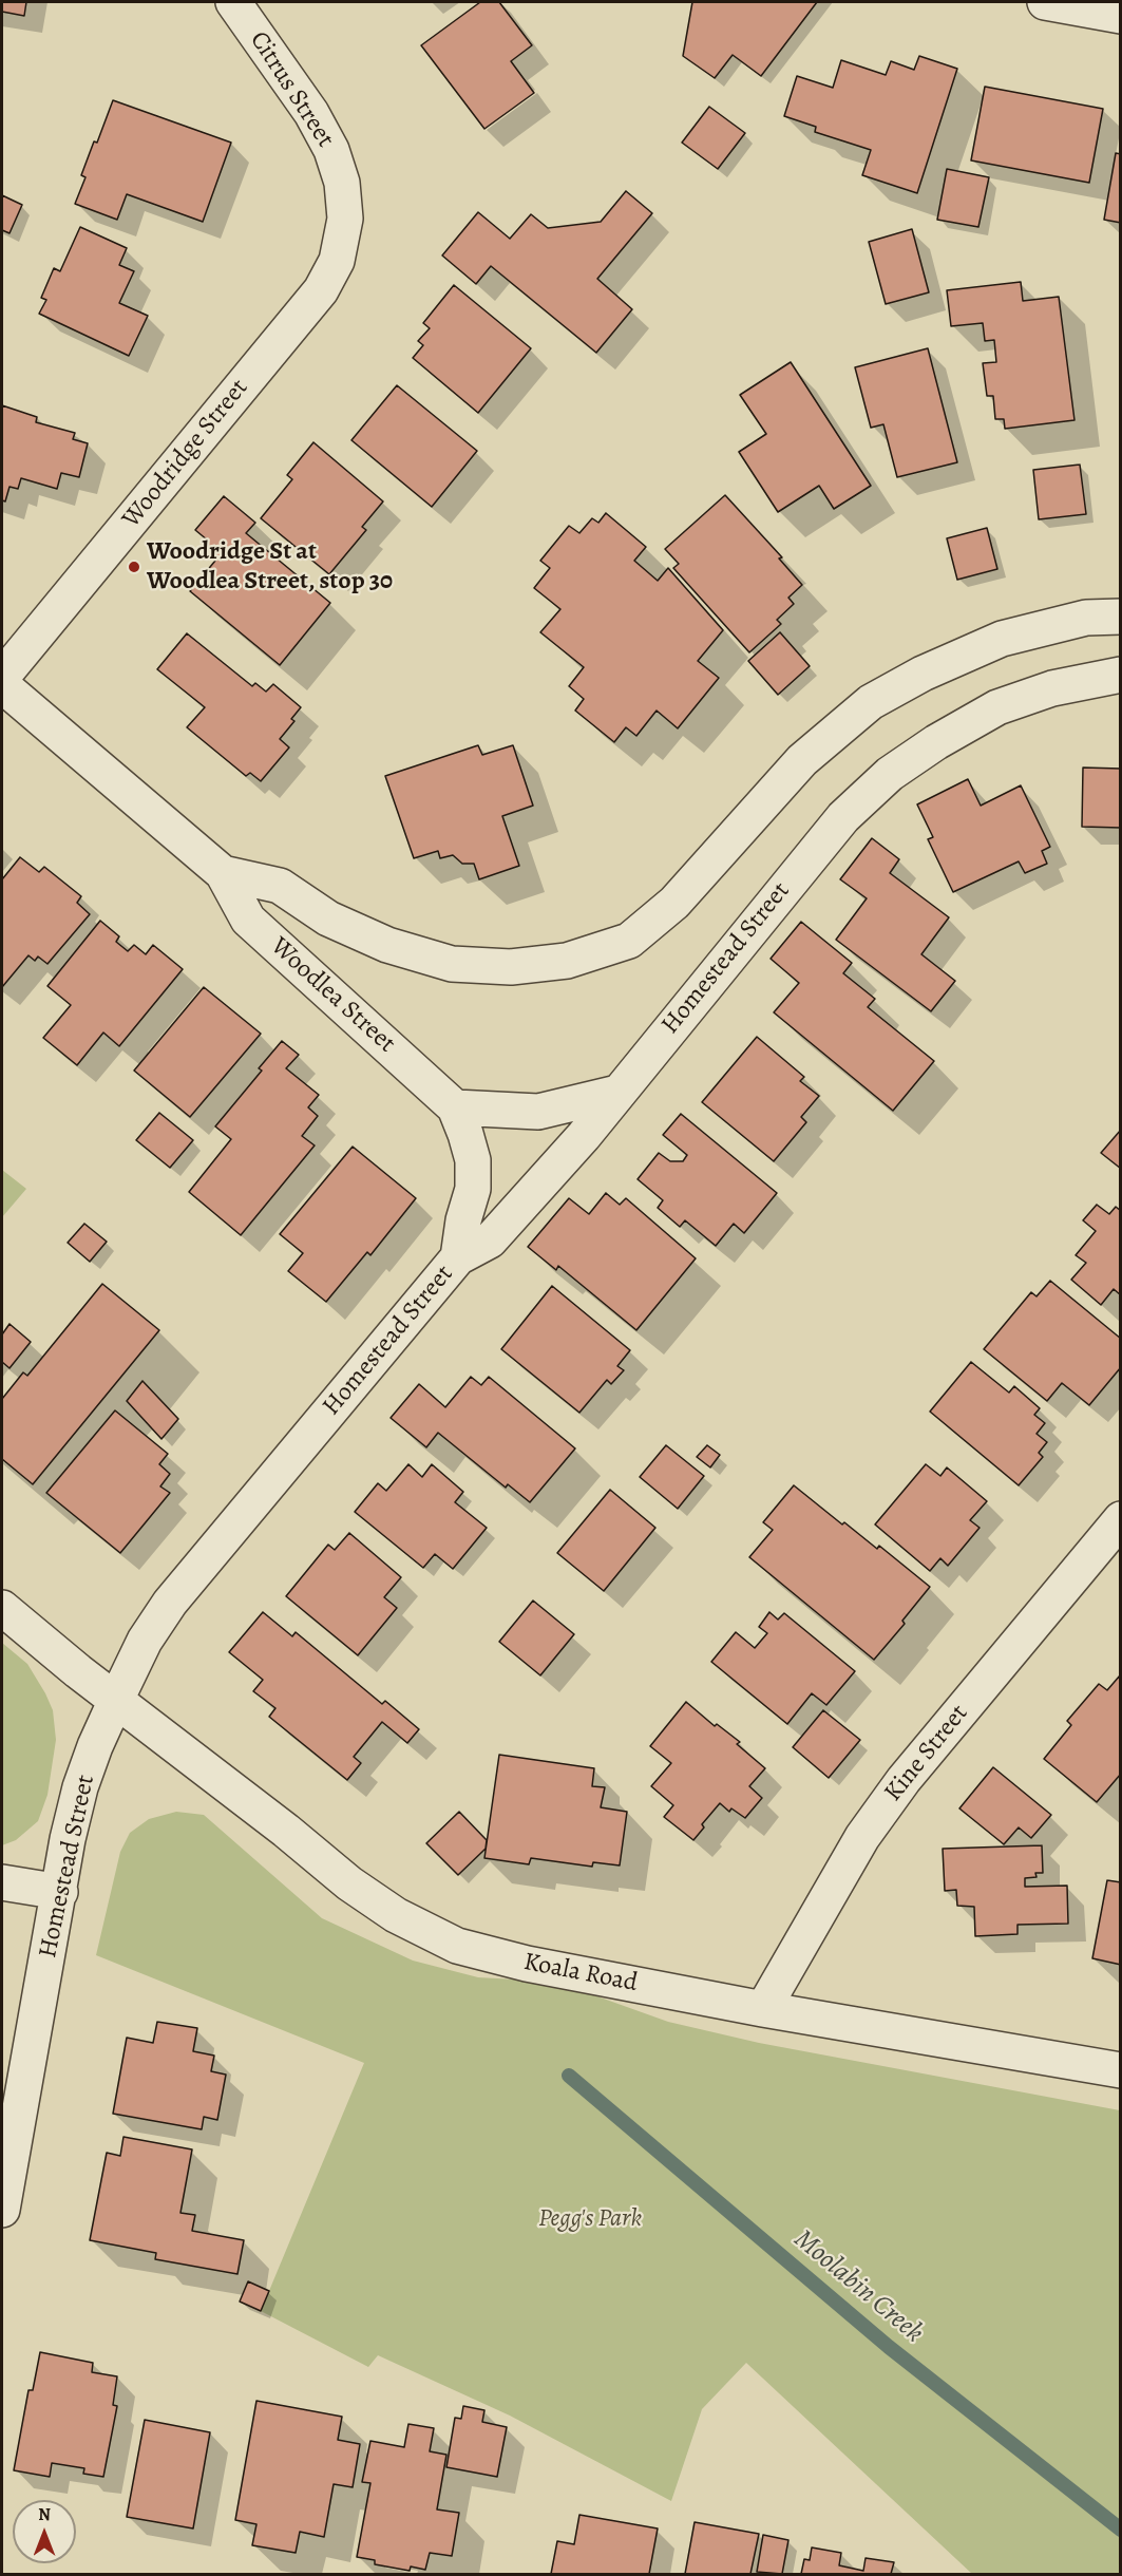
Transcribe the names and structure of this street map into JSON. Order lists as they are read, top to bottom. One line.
{"streets":{"street":["Citrus Street","Woodridge Street","Homestead Street","Woodlea Street","Kine Street","Koala Road"]},"crossings":[["Citrus Street","Woodridge Street"],["Homestead Street","Woodlea Street"],["Homestead Street","Koala Road"],["Kine Street","Koala Road"]],"water":["Moolabin Creek"],"parks":["Pegg's Park"],"places":["Woodridge St at Woodlea Street, stop 30"],"north":"top"}
